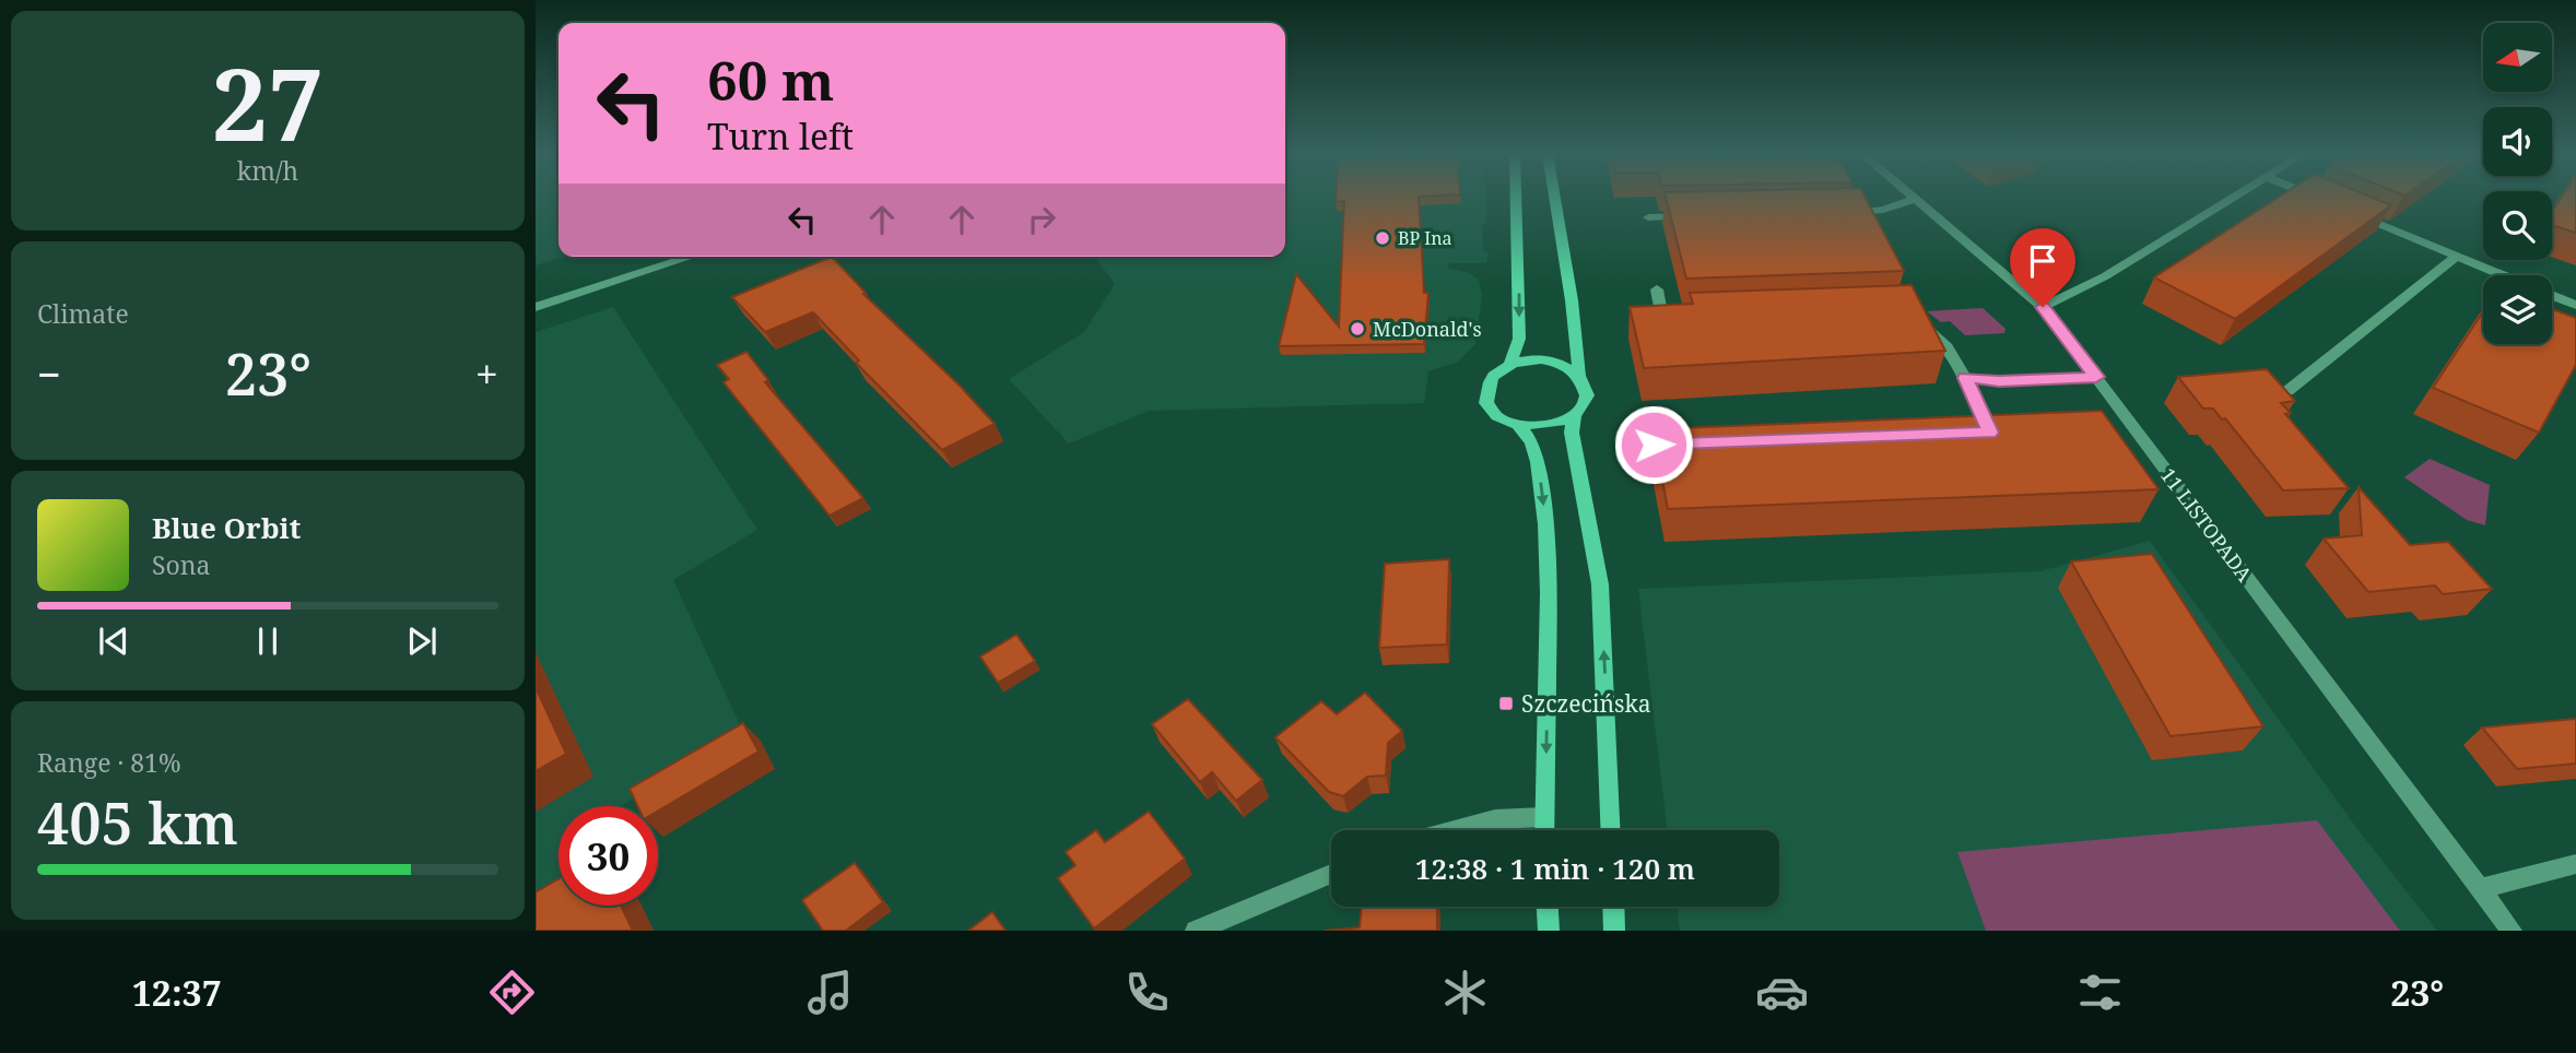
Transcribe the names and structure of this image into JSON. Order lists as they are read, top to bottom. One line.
{"streets":{"street":["11 LISTOPADA"]},"places":{"other":["BP Ina","McDonald's"],"transit":["Szczecińska"]},"north":"left","page":{"tile":[["27","km/h"],"Climate",["Range · 81%","405 km"]],"turn":["60 m","Turn left"],"heat":["−","23°","+"],"song":["Blue Orbit","Sona"],"limit":"30","trip":"12:38 · 1 min · 120 m","tabs":["12:37","23°"]}}
